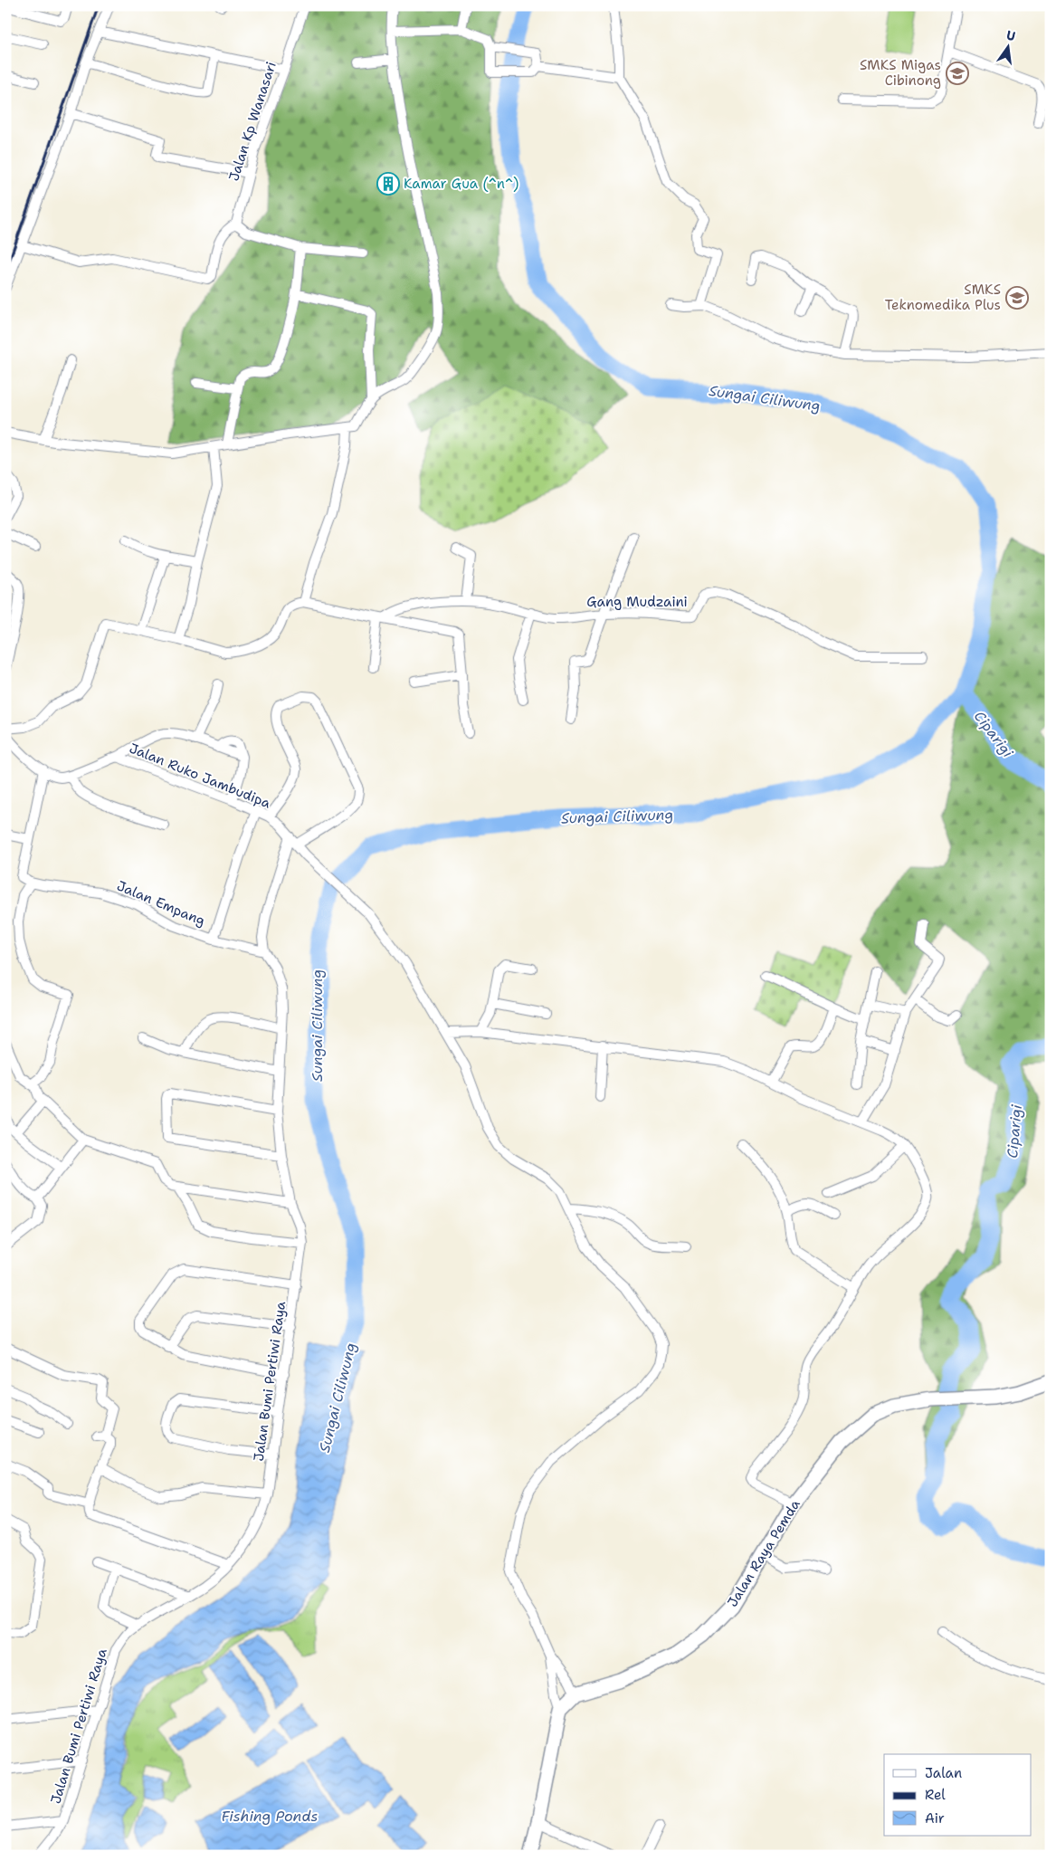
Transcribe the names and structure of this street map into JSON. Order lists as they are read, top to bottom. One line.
{"streets":{"main road":["Jalan Raya Pemda"],"street":["Jalan Kp Wanasari","Gang Mudzaini","Jalan Ruko Jambudipa","Jalan Empang","Jalan Bumi Pertiwi Raya"]},"crossings":[["Jalan Ruko Jambudipa","Jalan Bumi Pertiwi Raya"],["Jalan Empang","Jalan Bumi Pertiwi Raya"]],"water":["Sungai Ciliwung","Ciparigi","Fishing Ponds"],"places":{"school or university":["SMKS Migas Cibinong","SMKS Teknomedika Plus"],"building":["Kamar Gua (^n^)"]},"legend":["Jalan","Rel","Air"],"north":"top"}
